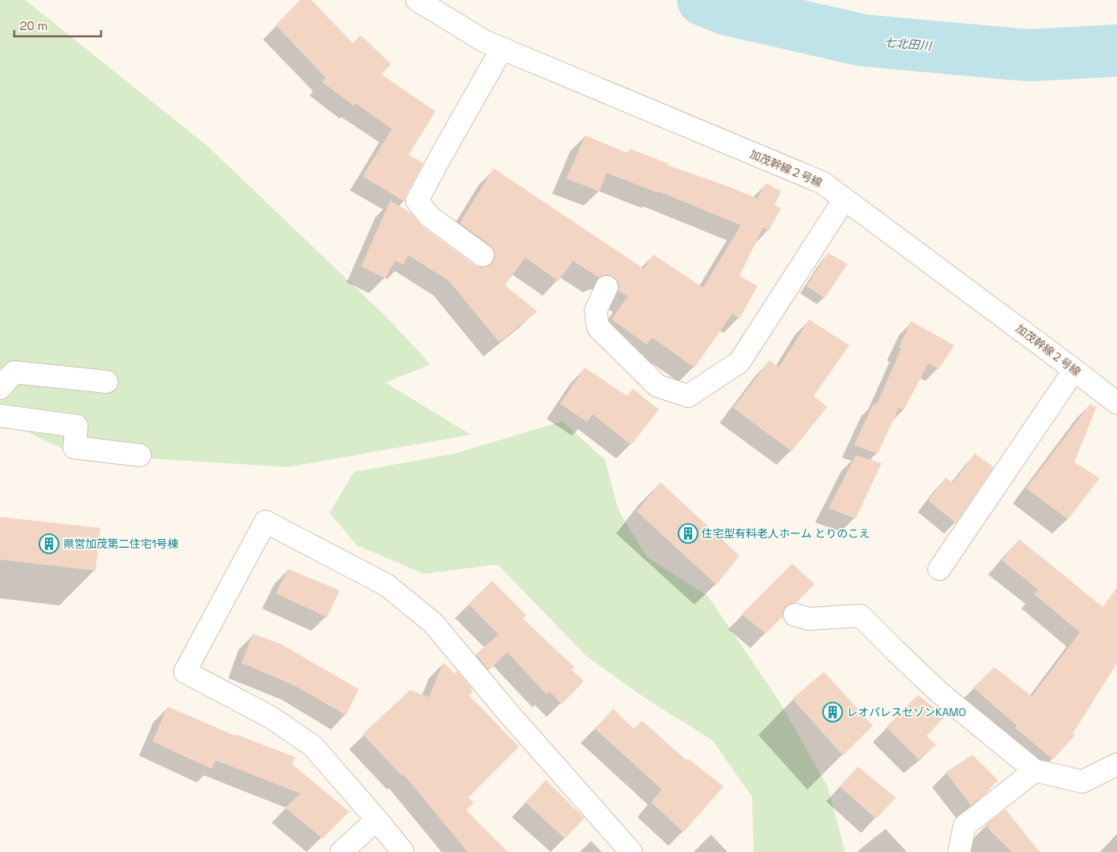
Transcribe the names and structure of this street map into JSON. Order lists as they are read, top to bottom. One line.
{"streets":{"street":["加茂幹線２号線"]},"water":["七北田川"],"places":{"building":["住宅型有料老人ホーム とりのこえ","県営加茂第二住宅1号棟","レオパレスセゾンKAMO"]},"scale_bar":"20 m"}
